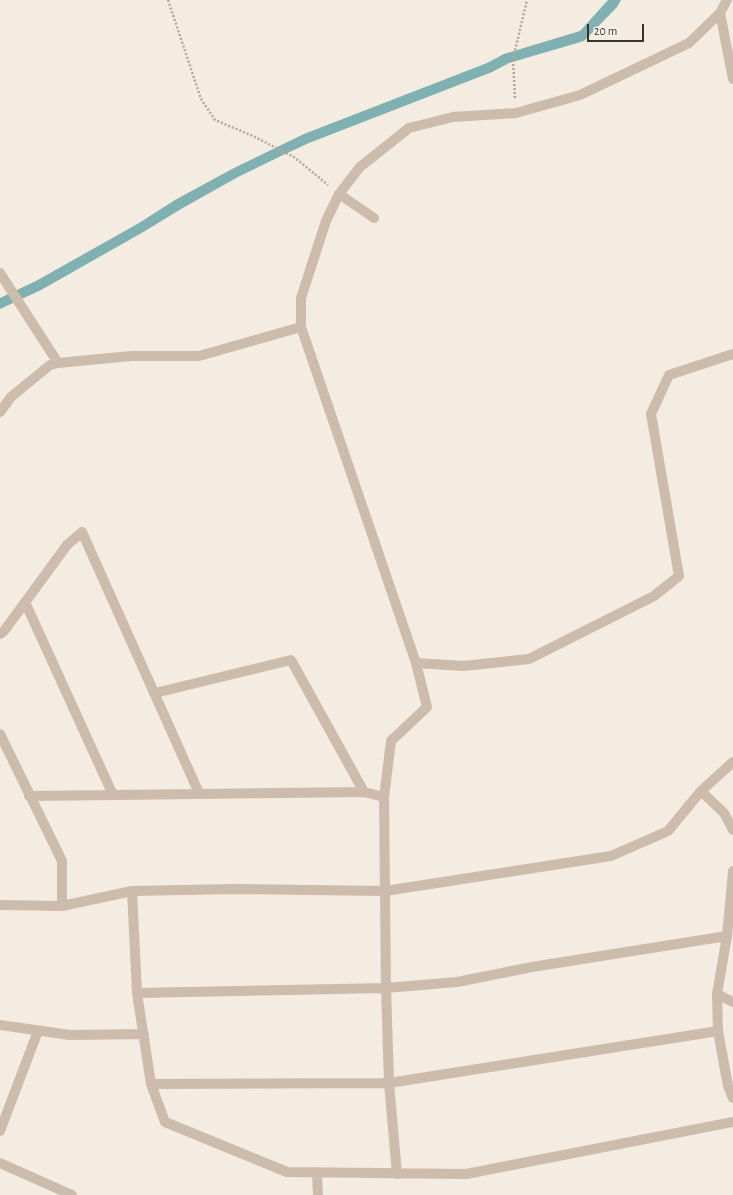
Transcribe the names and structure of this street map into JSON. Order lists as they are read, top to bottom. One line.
{"scale_bar":"20 m"}
